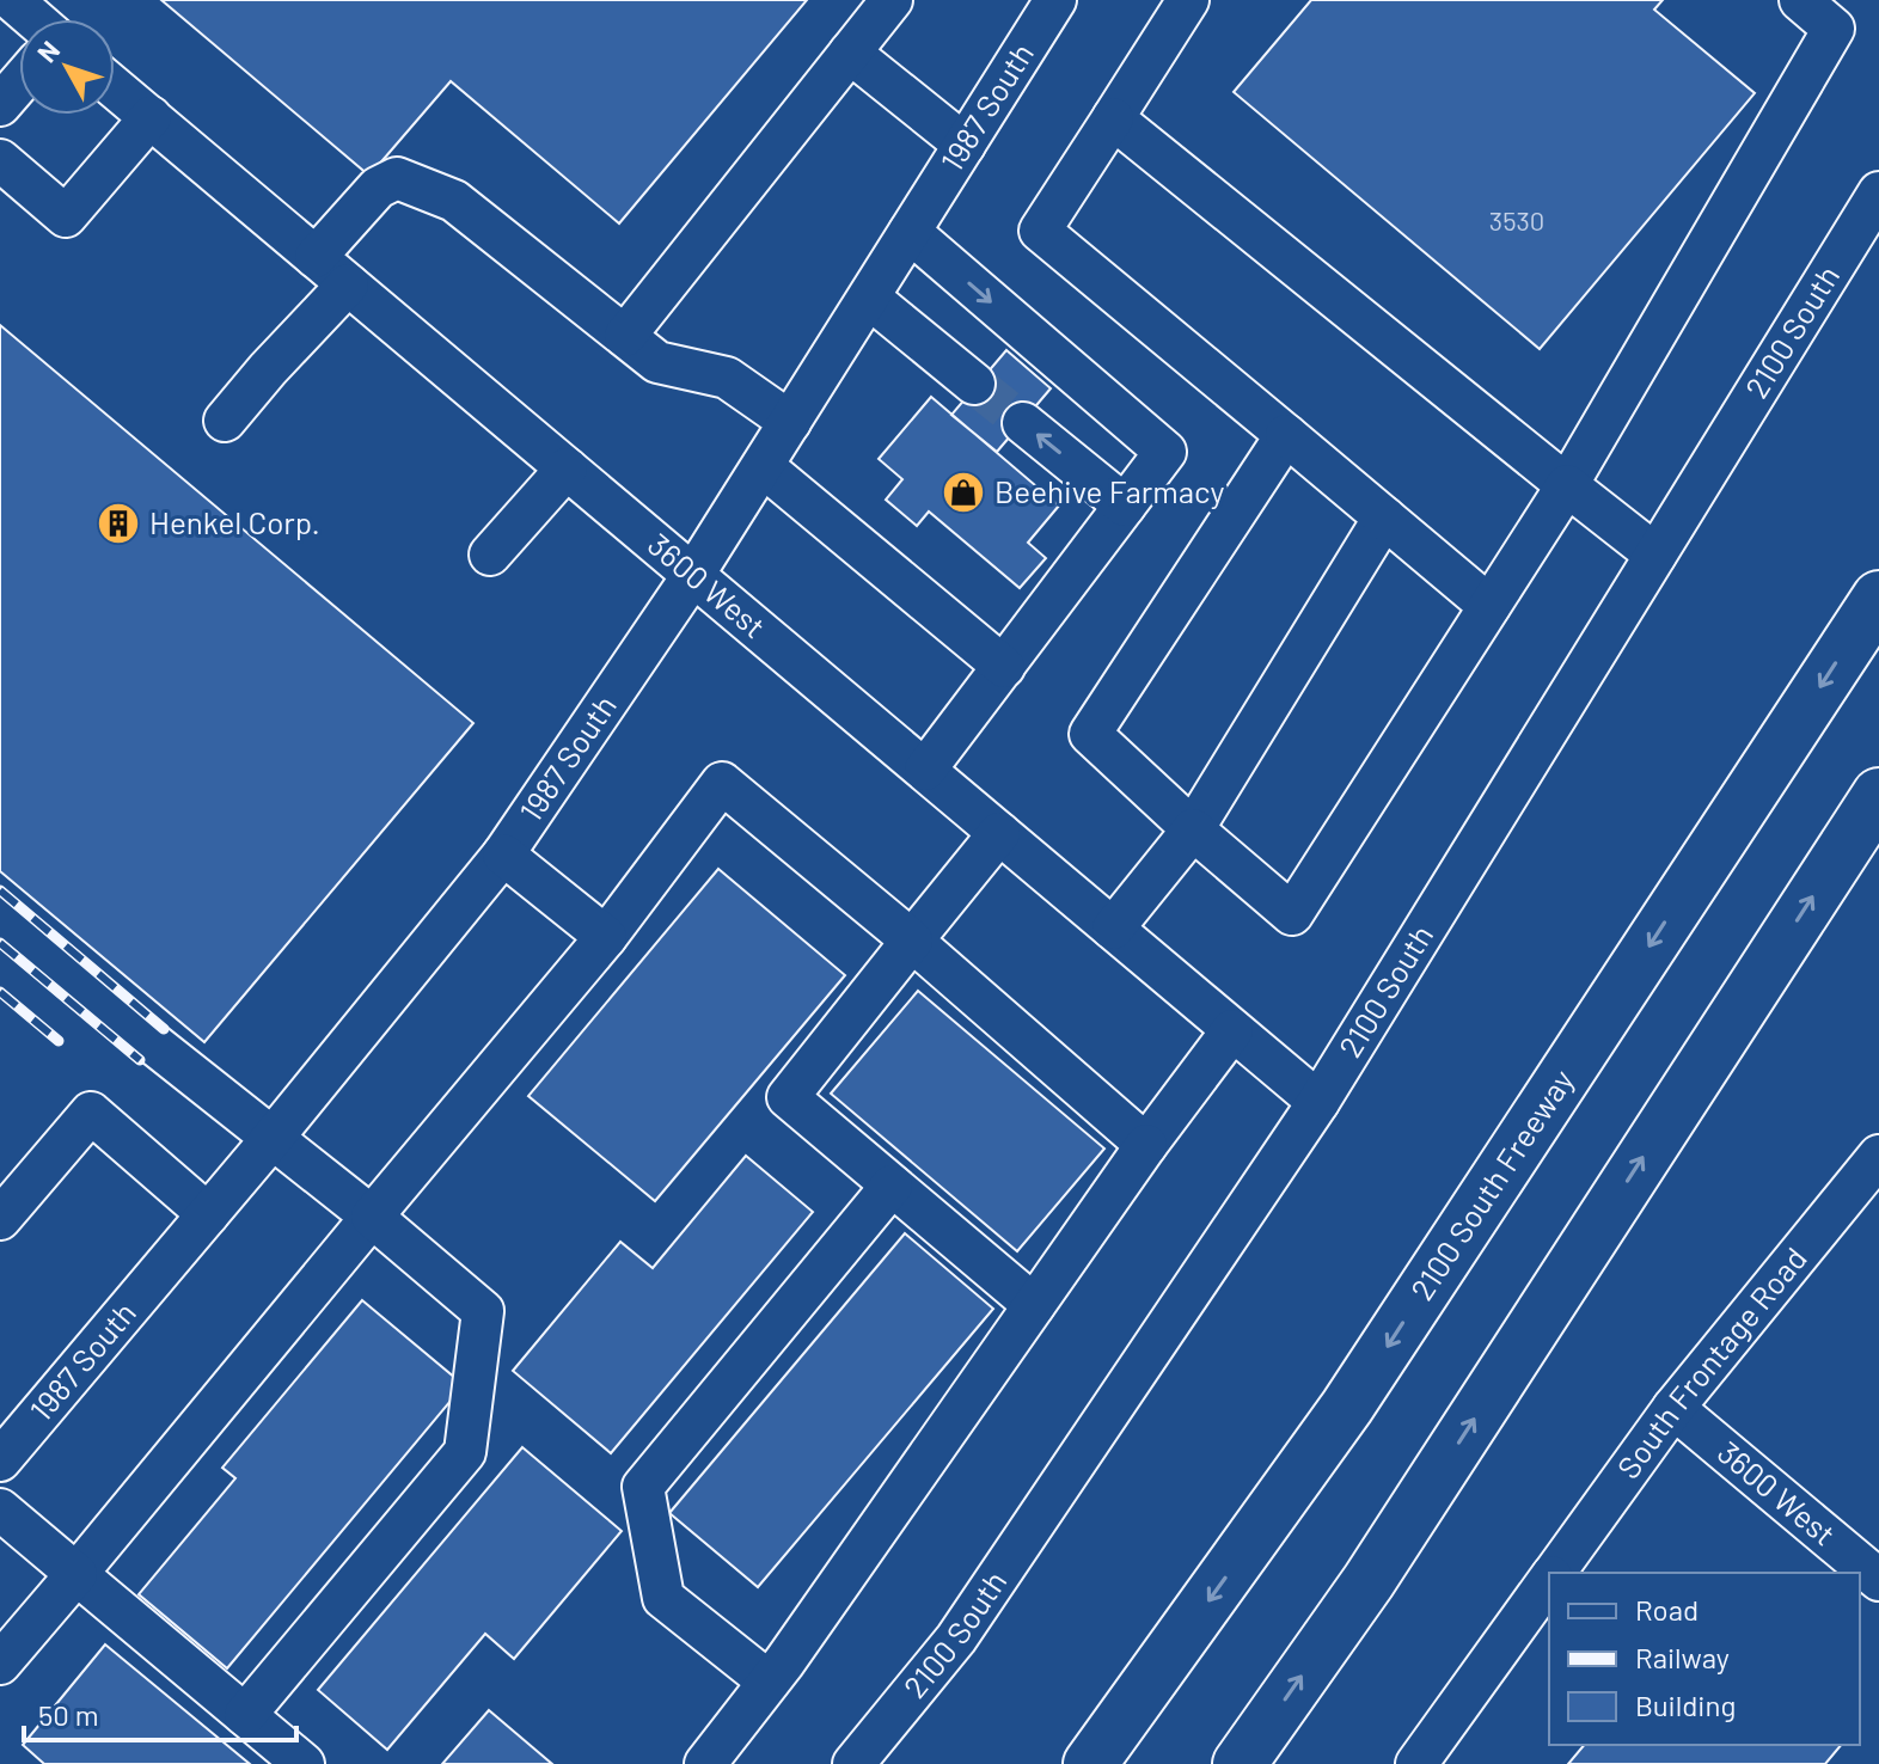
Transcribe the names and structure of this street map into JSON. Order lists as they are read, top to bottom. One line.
{"streets":{"highway":["2100 South Freeway"],"street":["1987 South","2100 South","3600 West","South Frontage Road"]},"crossings":[["1987 South","3600 West"],["2100 South","3600 West"],["3600 West","South Frontage Road"]],"places":{"shop":["Beehive Farmacy"],"building":["Henkel Corp."]},"house_numbers":["3530"],"legend":["Road","Railway","Building"],"scale_bar":"50 m","north":"top left"}
